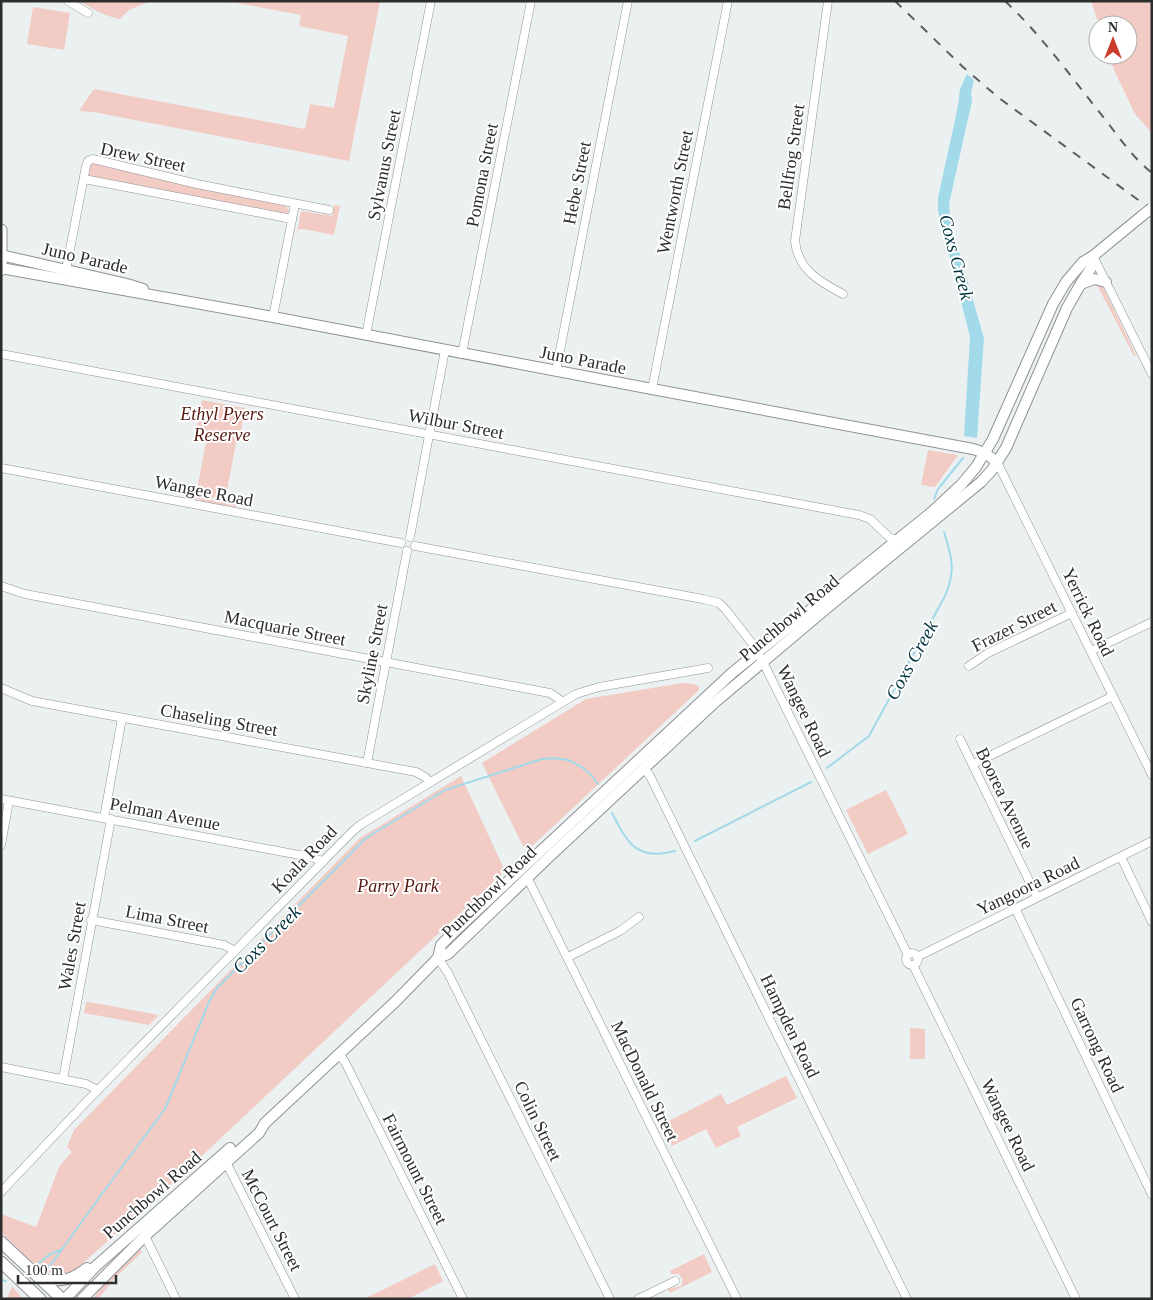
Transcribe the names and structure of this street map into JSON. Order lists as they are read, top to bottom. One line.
{"streets":{"main road":["Juno Parade","Punchbowl Road"],"street":["Drew Street","Bellfrog Street","Sylvanus Street","Pomona Street","Hebe Street","Wentworth Street","Wilbur Street","Wangee Road","Yerrick Road","Frazer Street","Macquarie Street","Skyline Street","Chaseling Street","Boorea Avenue","Pelman Avenue","Koala Road","Yangoora Road","Lima Street","Wales Street","Hampden Road","Garrong Road","MacDonald Street","Colin Street","Fairmount Street","McCourt Street"]},"crossings":[["Sylvanus Street","Juno Parade"],["Pomona Street","Juno Parade"],["Hebe Street","Juno Parade"],["Wentworth Street","Juno Parade"],["Juno Parade","Yerrick Road"],["Juno Parade","Punchbowl Road"],["Wilbur Street","Punchbowl Road"],["Wangee Road","Punchbowl Road"],["Wangee Road","Skyline Street"],["Wangee Road","Yangoora Road"],["Yerrick Road","Punchbowl Road"],["Yerrick Road","Frazer Street"],["Punchbowl Road","Hampden Road"],["Punchbowl Road","MacDonald Street"],["Punchbowl Road","Colin Street"],["Punchbowl Road","Fairmount Street"],["Punchbowl Road","McCourt Street"],["Macquarie Street","Skyline Street"],["Macquarie Street","Koala Road"],["Skyline Street","Chaseling Street"],["Chaseling Street","Koala Road"],["Chaseling Street","Wales Street"],["Boorea Avenue","Yangoora Road"],["Pelman Avenue","Koala Road"],["Pelman Avenue","Wales Street"],["Koala Road","Lima Street"],["Yangoora Road","Garrong Road"],["Lima Street","Wales Street"]],"water":["Coxs Creek"],"parks":["Ethyl Pyers Reserve","Parry Park"],"scale_bar":"100 m","north":"top"}
